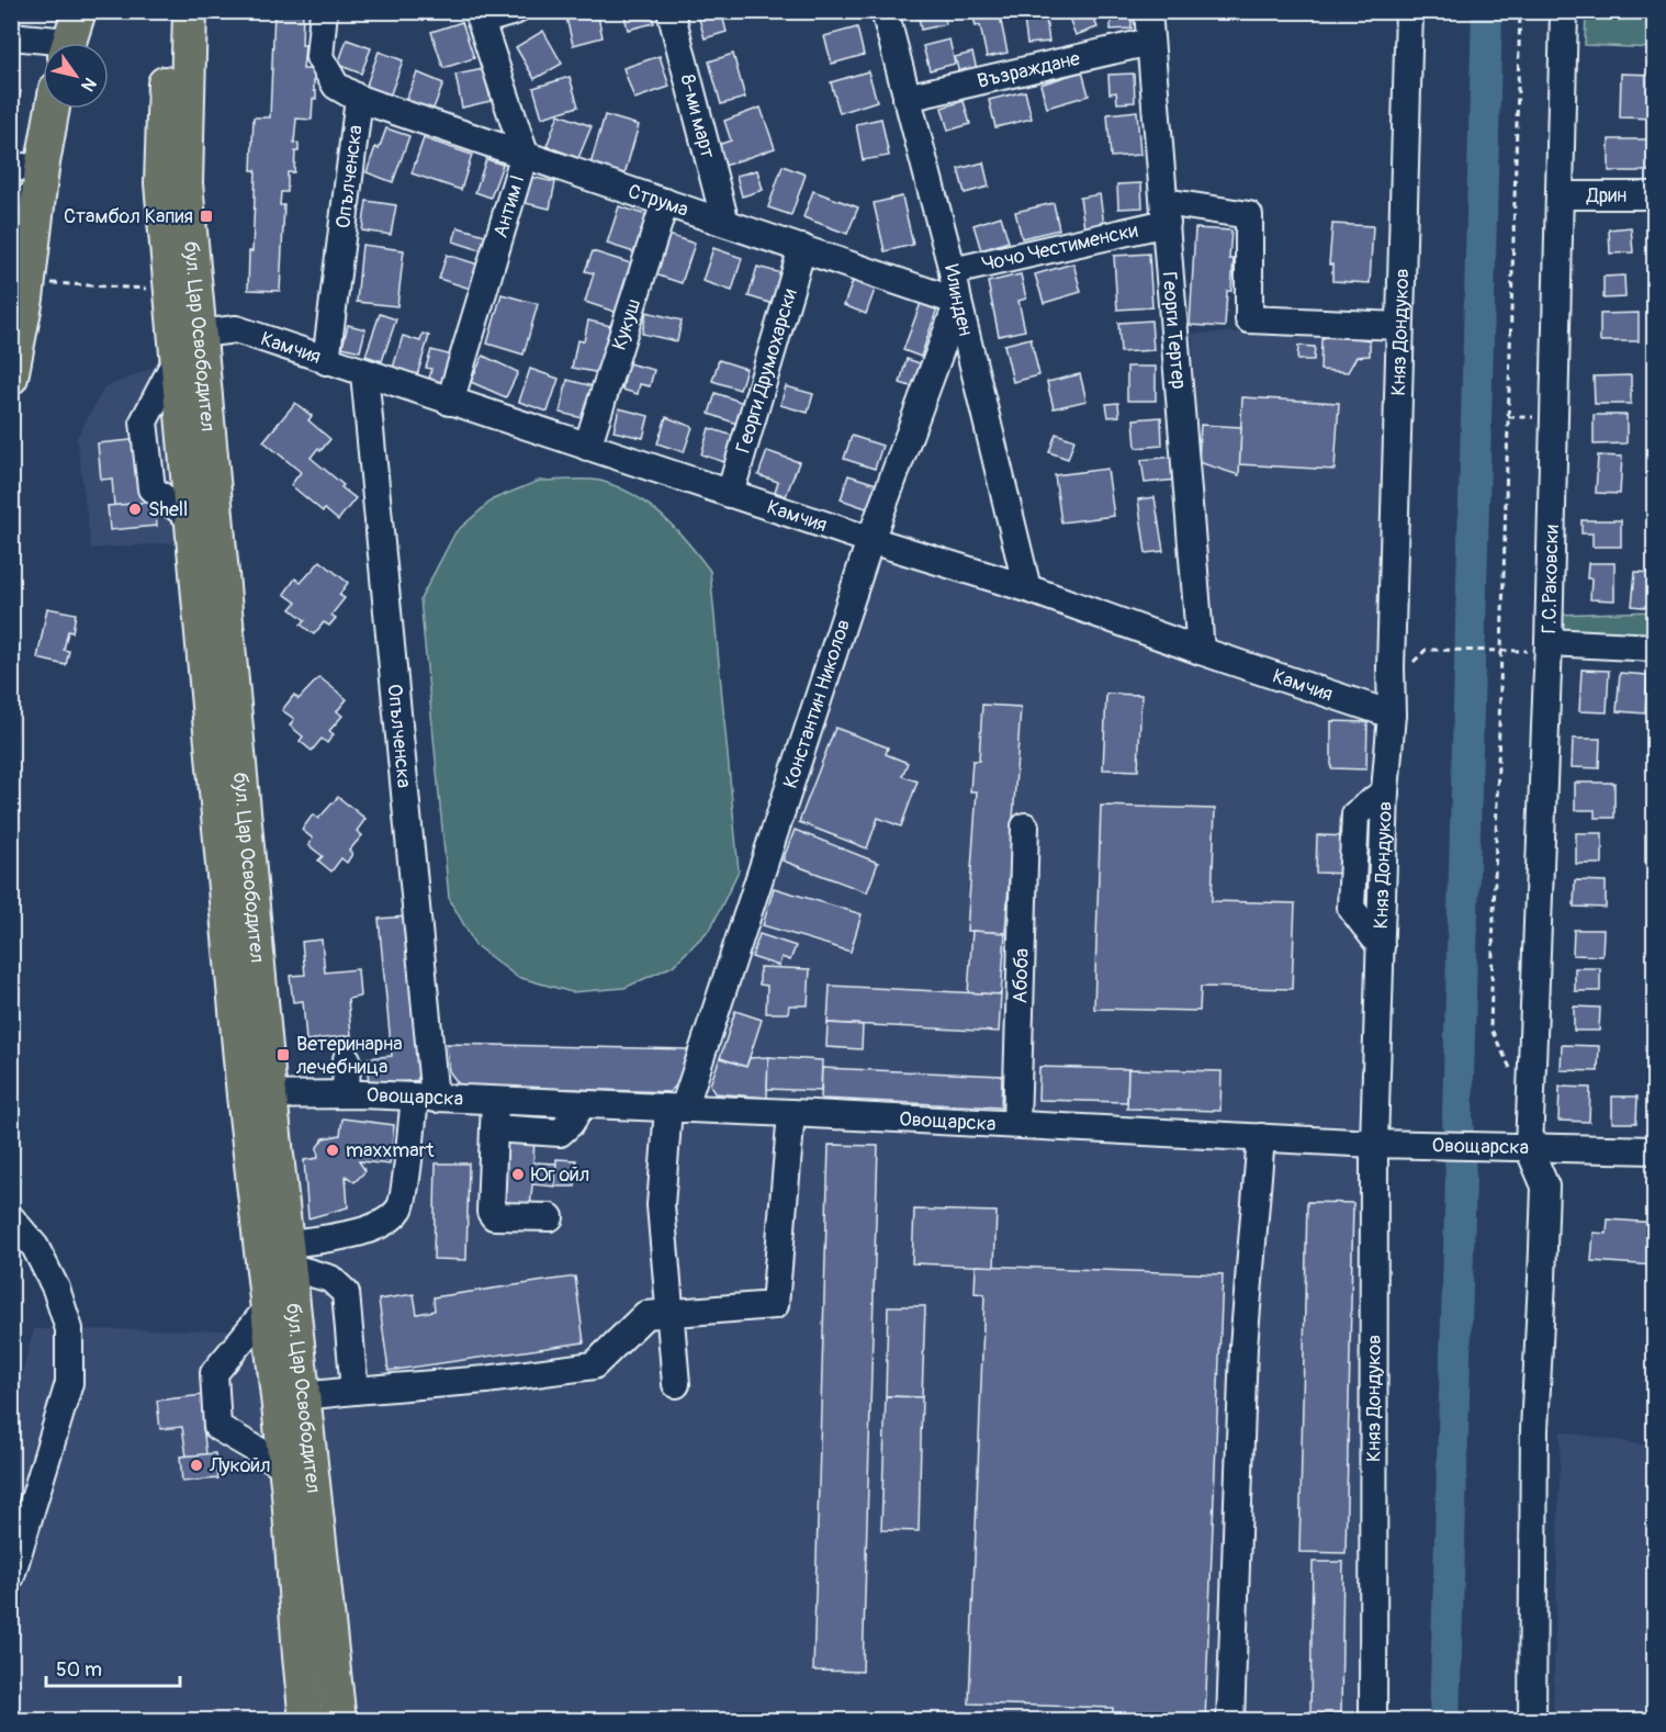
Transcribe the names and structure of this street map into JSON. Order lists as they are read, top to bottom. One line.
{"streets":{"main road":["бул. Цар Освободител"],"street":["Възраждане","8-ми март","Опълченска","Дрин","Струма","Антим I","Чочо Честименски","Илинден","Кукуш","Георги Тертер","Княз Дондуков","Камчия","Георги Друмохарски","Г.С.Раковски","Константин Николов","Абоба","Овощарска"]},"crossings":[["Възраждане","Илинден"],["Възраждане","Георги Тертер"],["8-ми март","Струма"],["Опълченска","Струма"],["Опълченска","бул. Цар Освободител"],["Опълченска","Камчия"],["Опълченска","Овощарска"],["Дрин","Г.С.Раковски"],["Струма","Антим I"],["Струма","Илинден"],["Струма","Кукуш"],["Струма","Георги Друмохарски"],["Струма","Константин Николов"],["Антим I","Камчия"],["Чочо Честименски","Илинден"],["Чочо Честименски","Георги Тертер"],["Илинден","Камчия"],["Илинден","Константин Николов"],["Кукуш","Камчия"],["Георги Тертер","Камчия"],["Княз Дондуков","Камчия"],["Княз Дондуков","Овощарска"],["бул. Цар Освободител","Камчия"],["бул. Цар Освободител","Овощарска"],["Камчия","Георги Друмохарски"],["Камчия","Константин Николов"],["Г.С.Раковски","Овощарска"],["Константин Николов","Овощарска"],["Абоба","Овощарска"]],"places":{"transit":["Стамбол Капия","Ветеринарна лечебница"],"other":["Shell","maxxmart","Юг ойл","Лукойл"]},"scale_bar":"50 m","north":"bottom right"}
